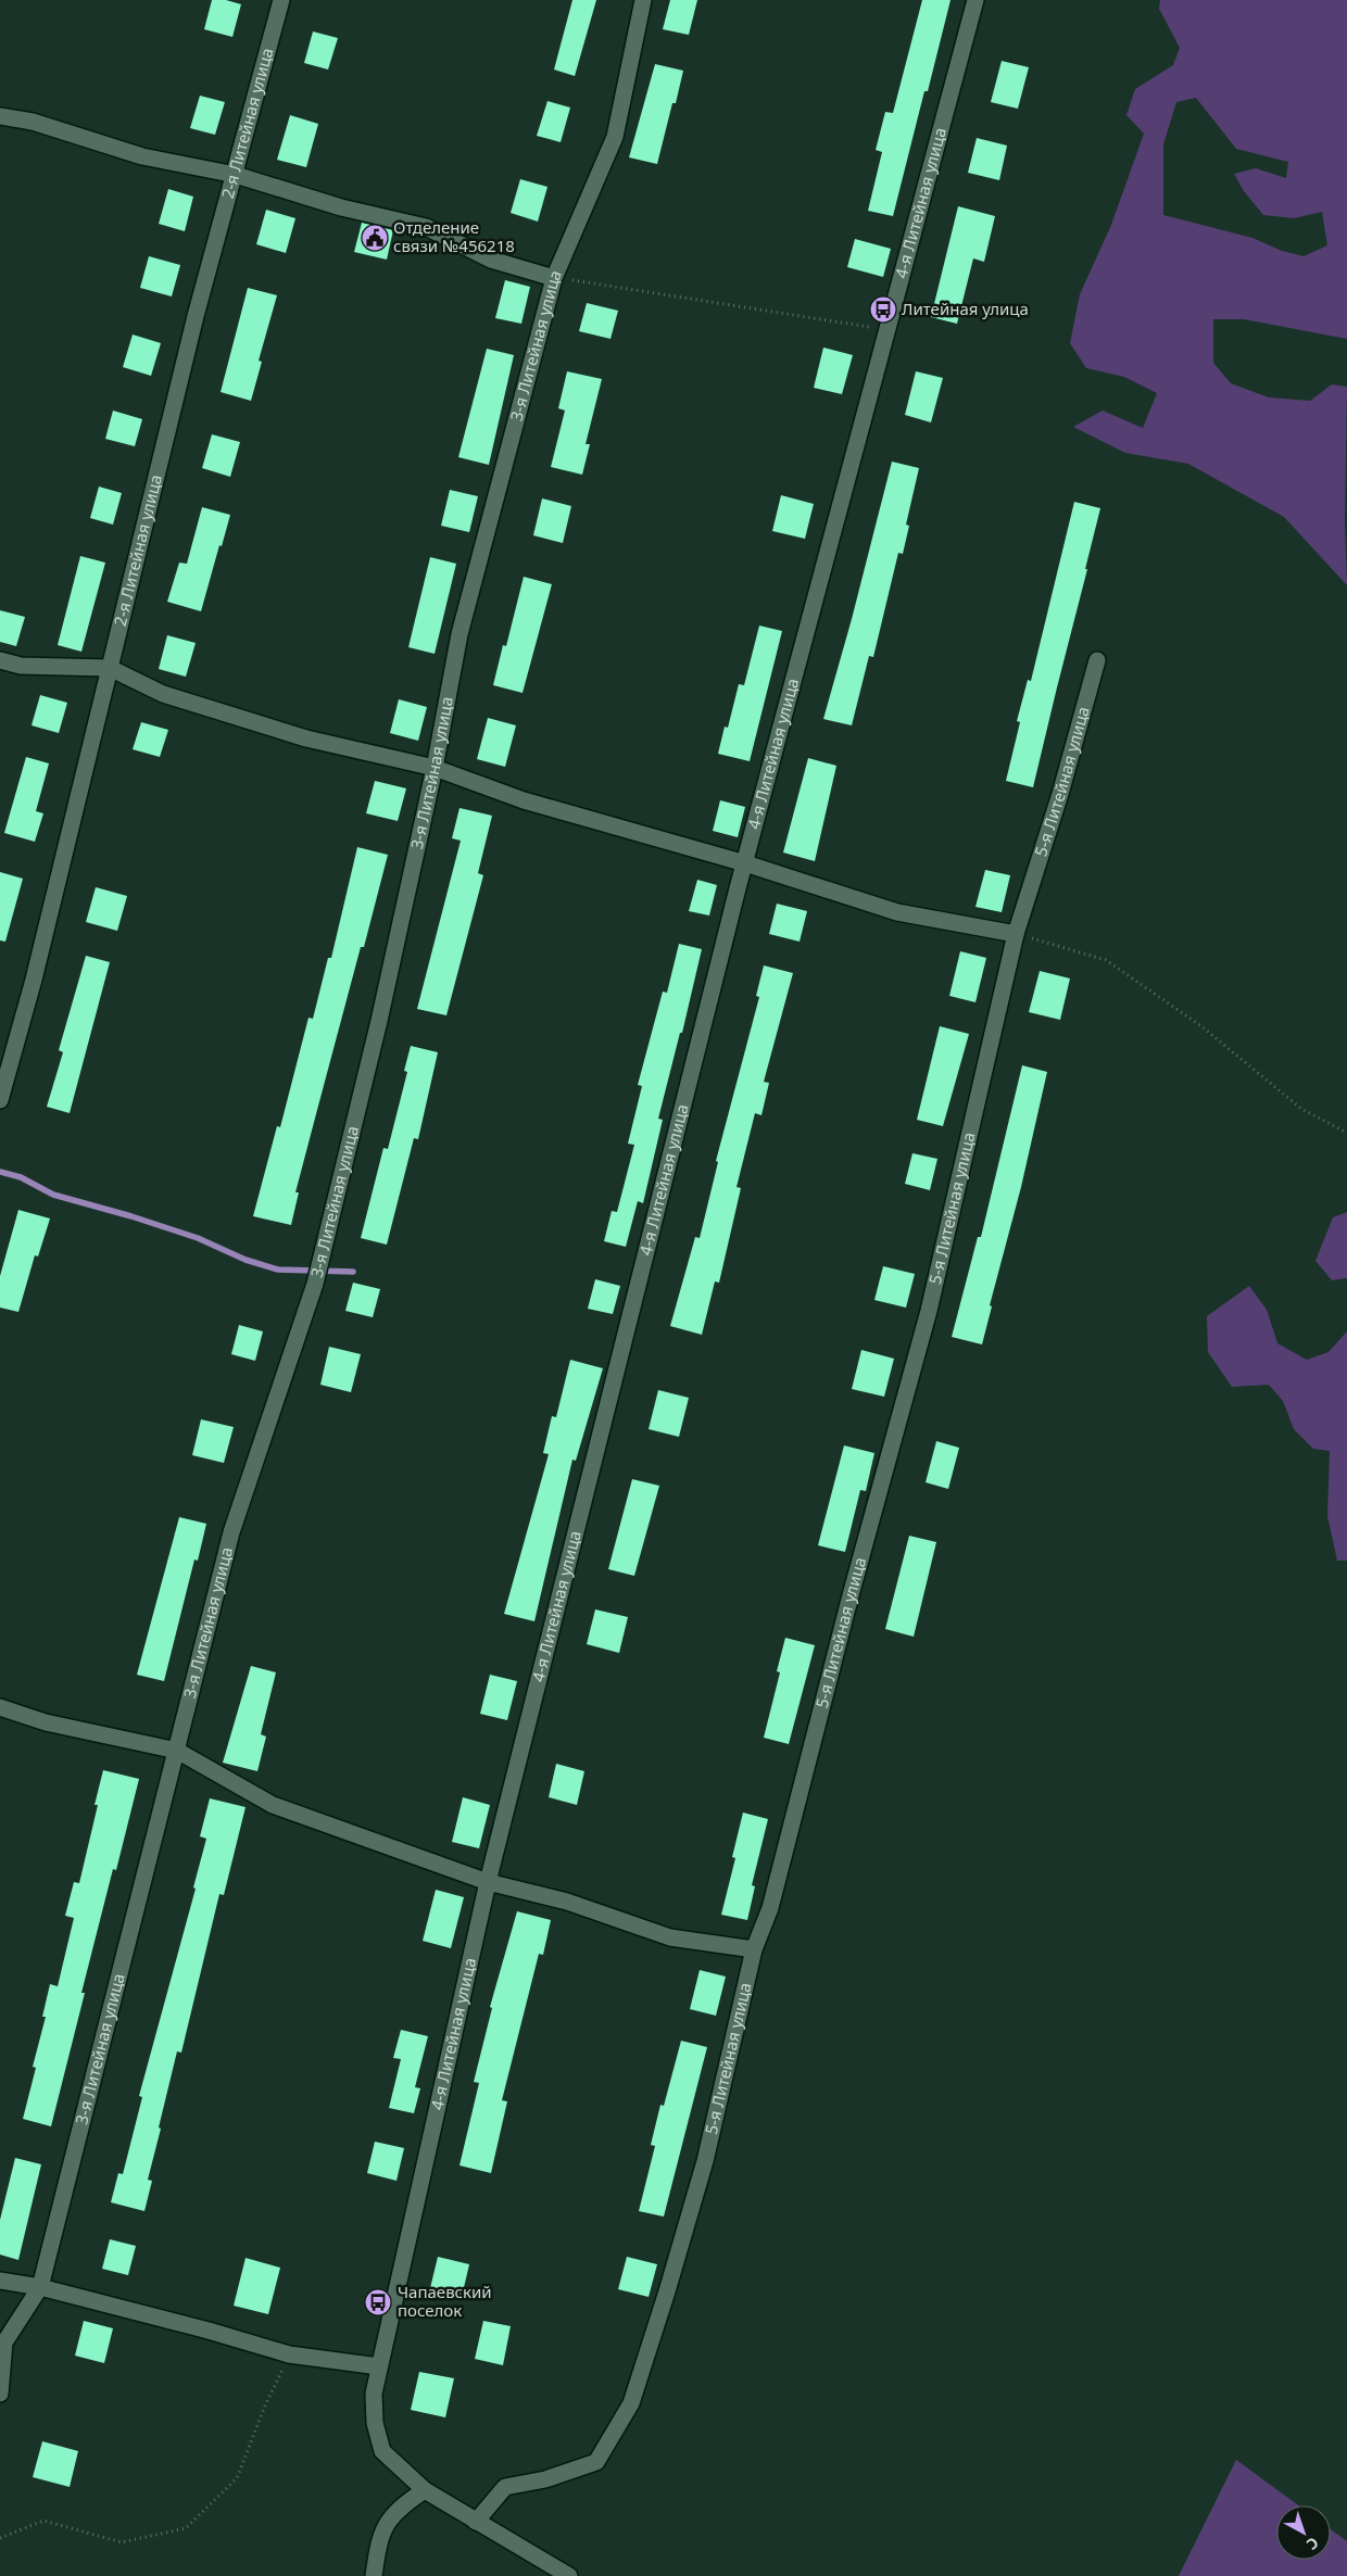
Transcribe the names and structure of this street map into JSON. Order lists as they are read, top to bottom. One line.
{"streets":{"street":["2-я Литейная улица","4-я Литейная улица","3-я Литейная улица","5-я Литейная улица"]},"crossings":[["4-я Литейная улица","5-я Литейная улица"]],"places":{"public building":["Отделение связи №456218"],"bus stop":["Литейная улица","Чапаевский поселок"]},"north":"bottom right"}
